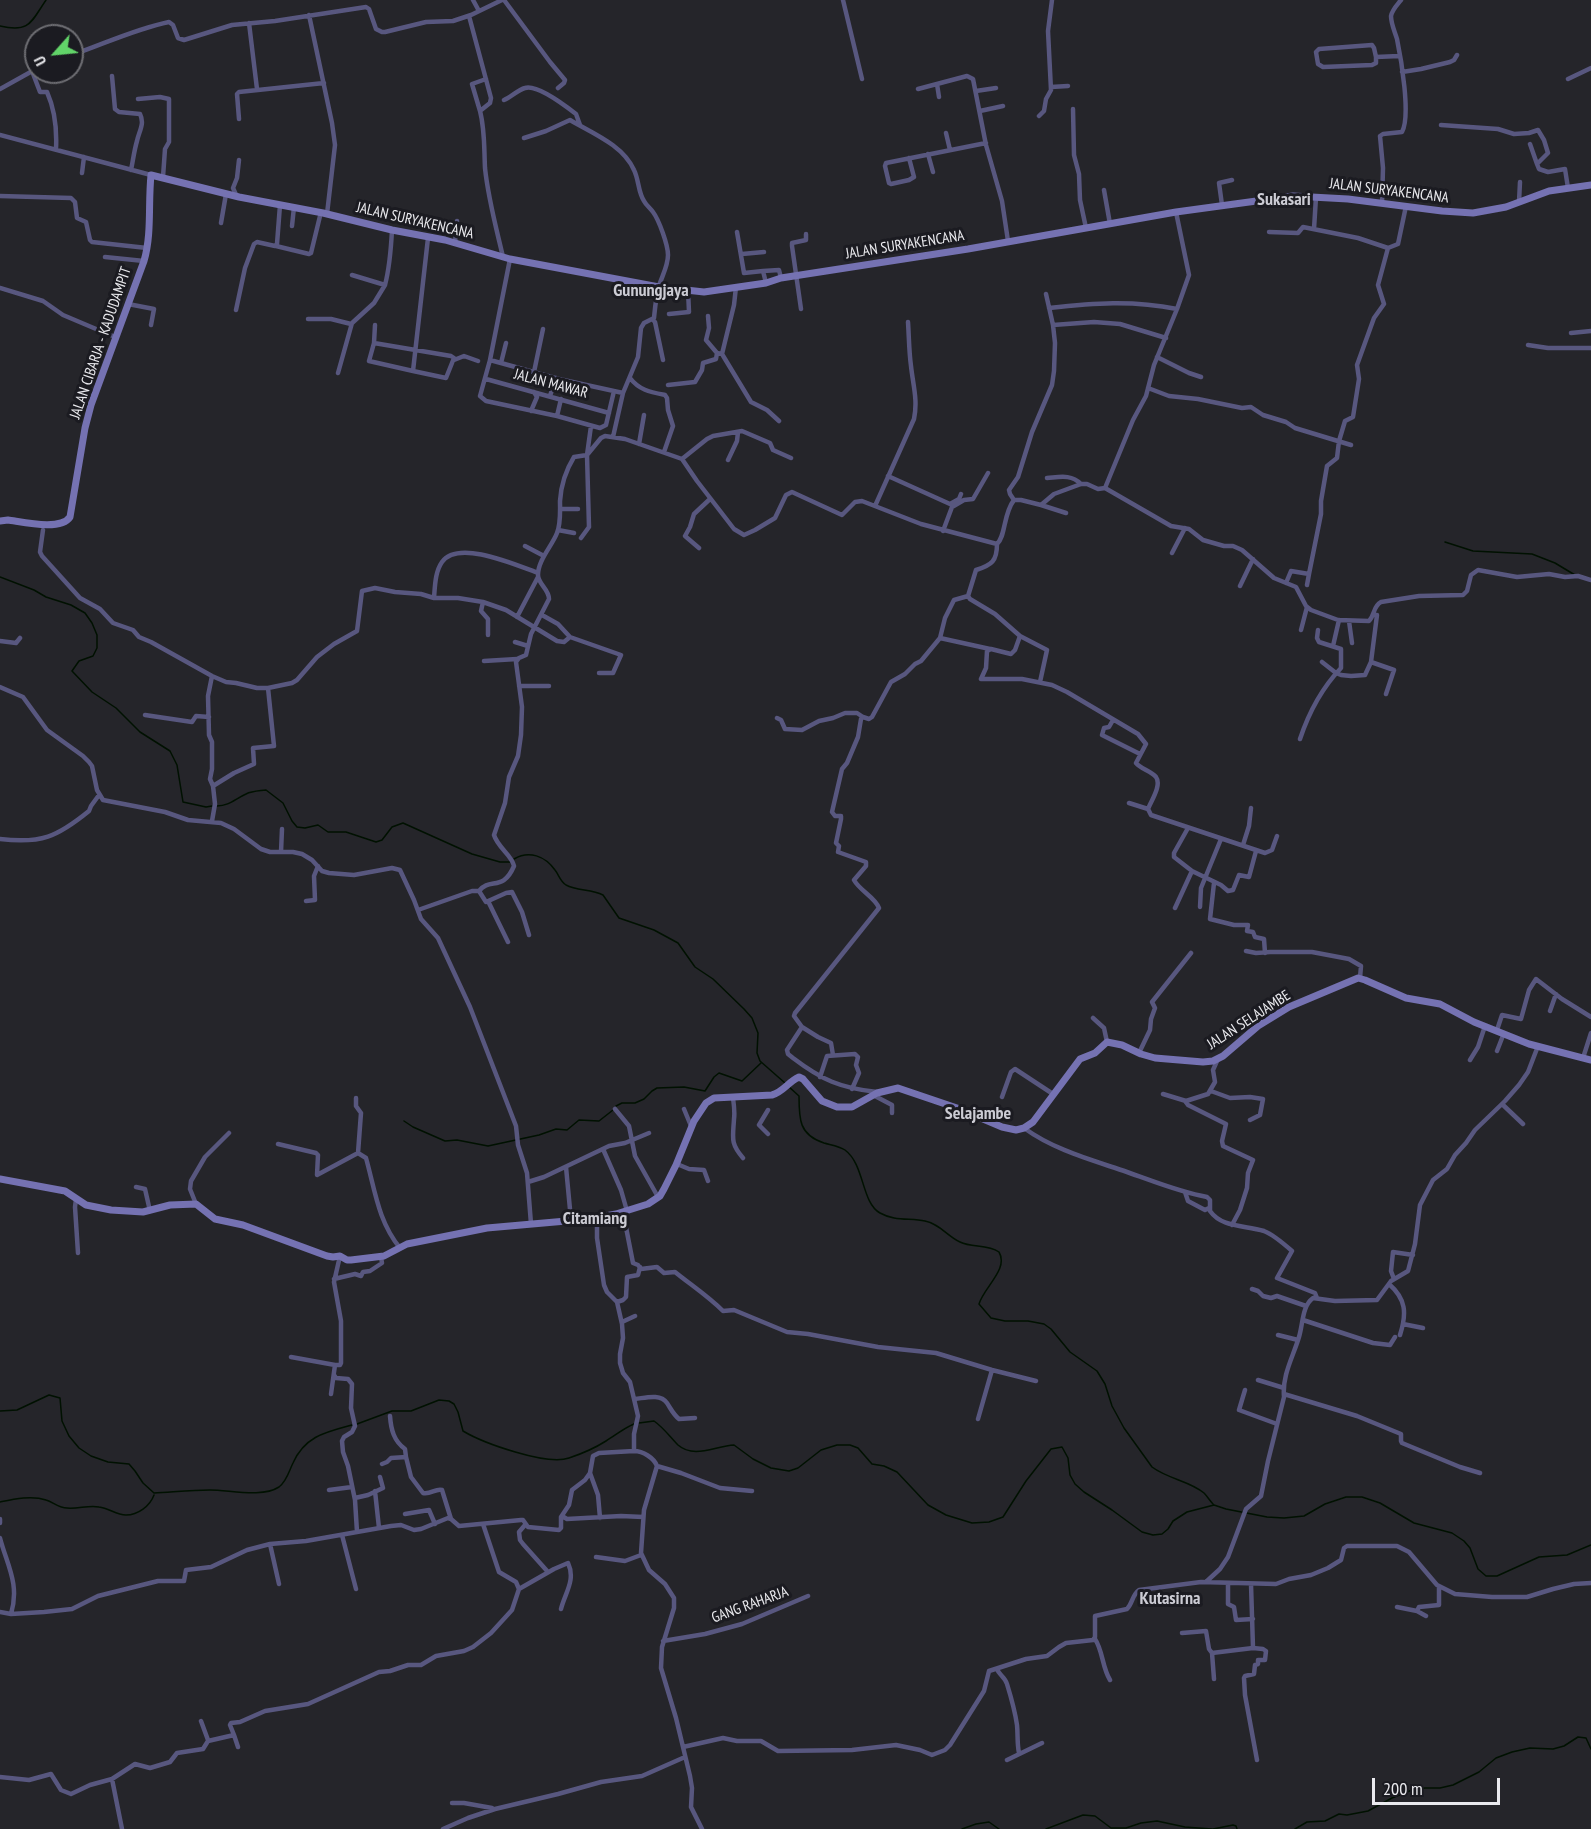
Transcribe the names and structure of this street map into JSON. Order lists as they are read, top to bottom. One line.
{"streets":{"street":["JALAN SURYAKENCANA","JALAN CIBARJA - KADUDAMPIT","JALAN MAWAR","JALAN SELAJAMBE","GANG RAHARJA"]},"crossings":[["JALAN SURYAKENCANA","JALAN CIBARJA - KADUDAMPIT"]],"districts":["Sukasari","Gunungjaya","Selajambe","Citamiang","Kutasirna"],"scale_bar":"200 m","north":"bottom left"}
